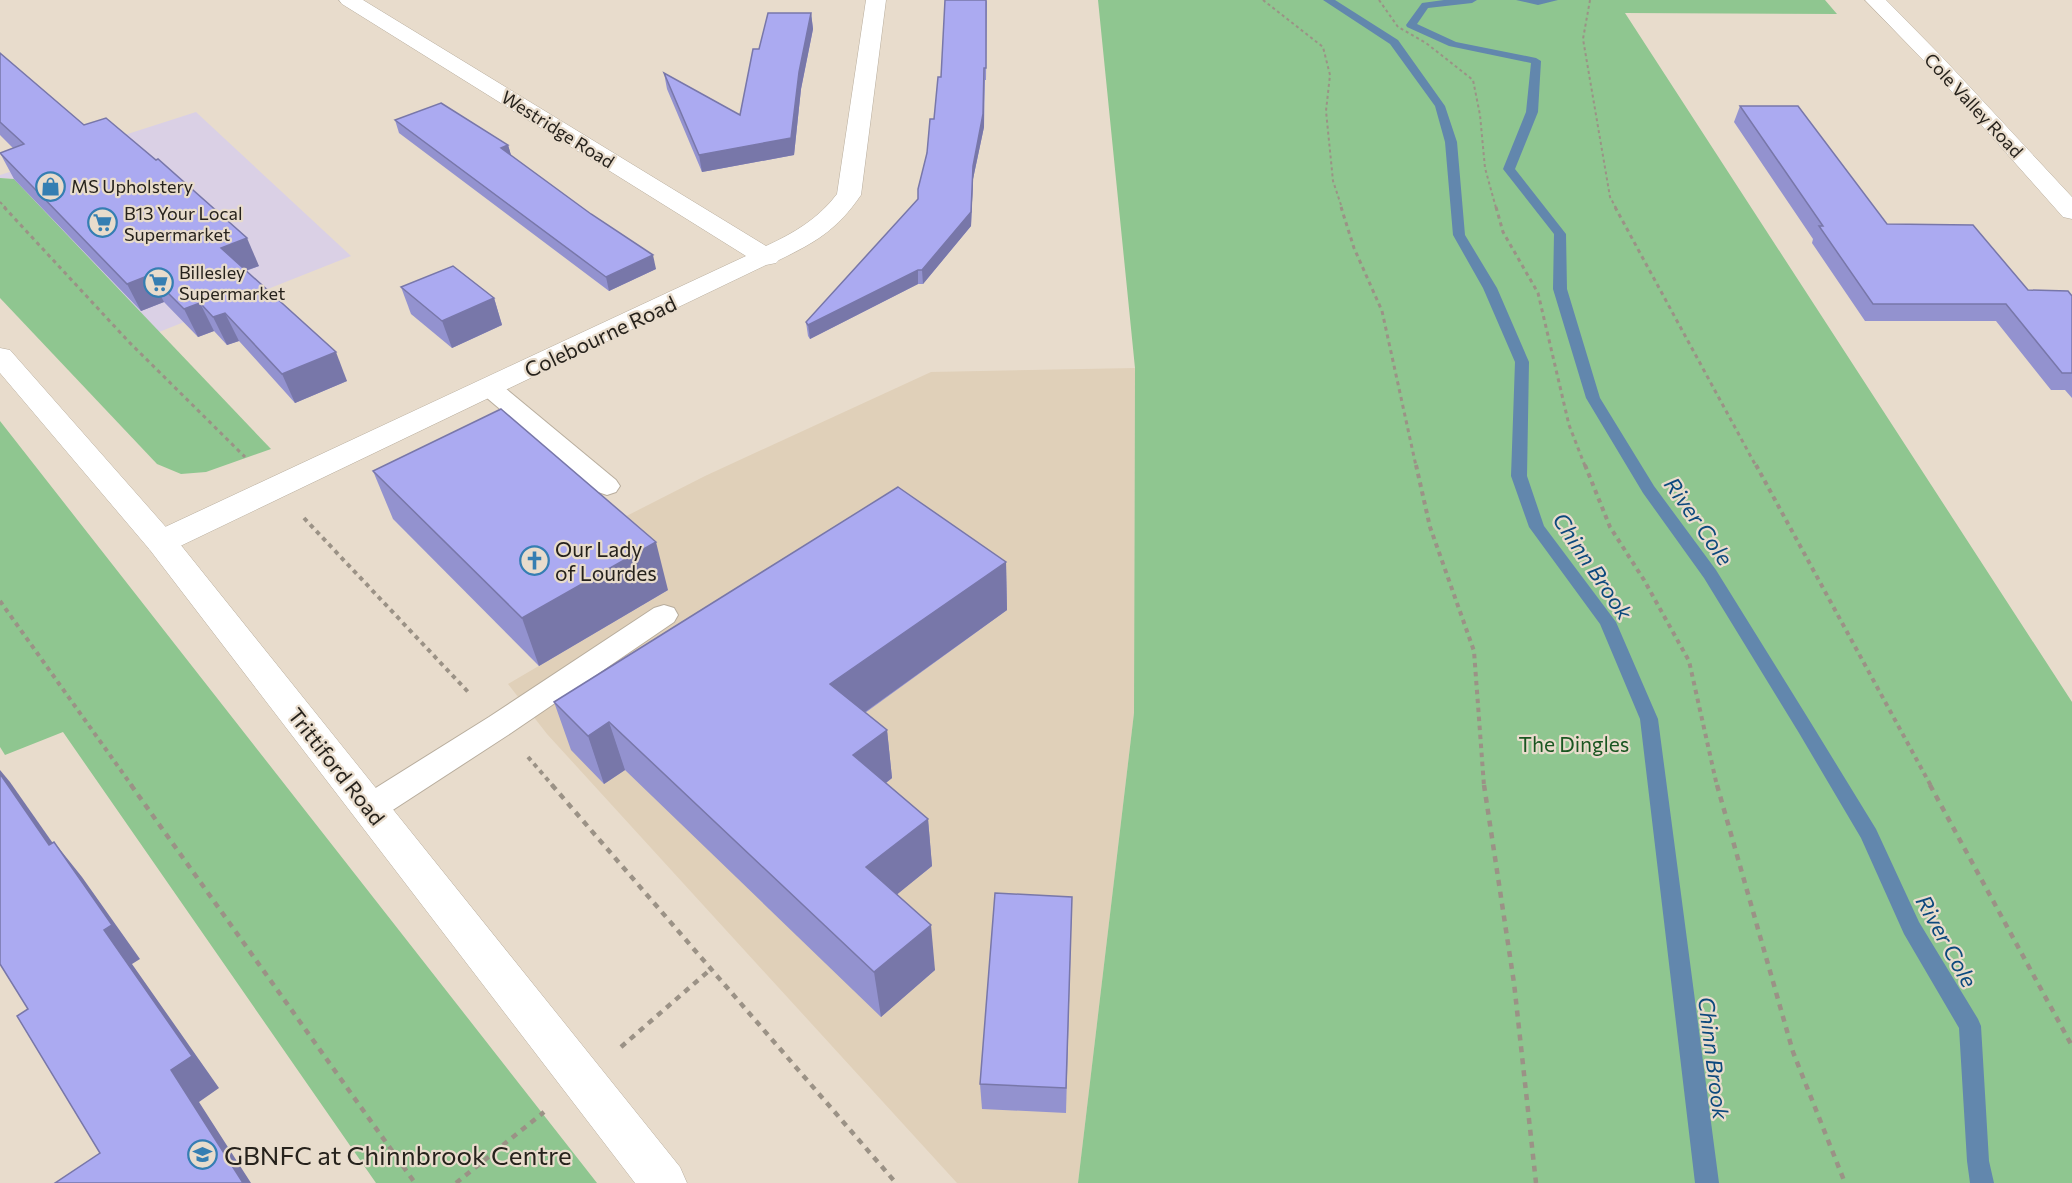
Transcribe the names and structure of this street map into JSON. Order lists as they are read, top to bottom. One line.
{"streets":{"street":["Cole Valley Road","Westridge Road","Colebourne Road","Trittiford Road"]},"crossings":[["Westridge Road","Colebourne Road"],["Colebourne Road","Trittiford Road"]],"water":["River Cole","Chinn Brook"],"parks":["The Dingles"],"places":{"shop":["MS Upholstery"],"supermarket":["B13 Your Local Supermarket","Billesley Supermarket"],"church":["Our Lady of Lourdes"],"school or university":["GBNFC at Chinnbrook Centre"]}}
